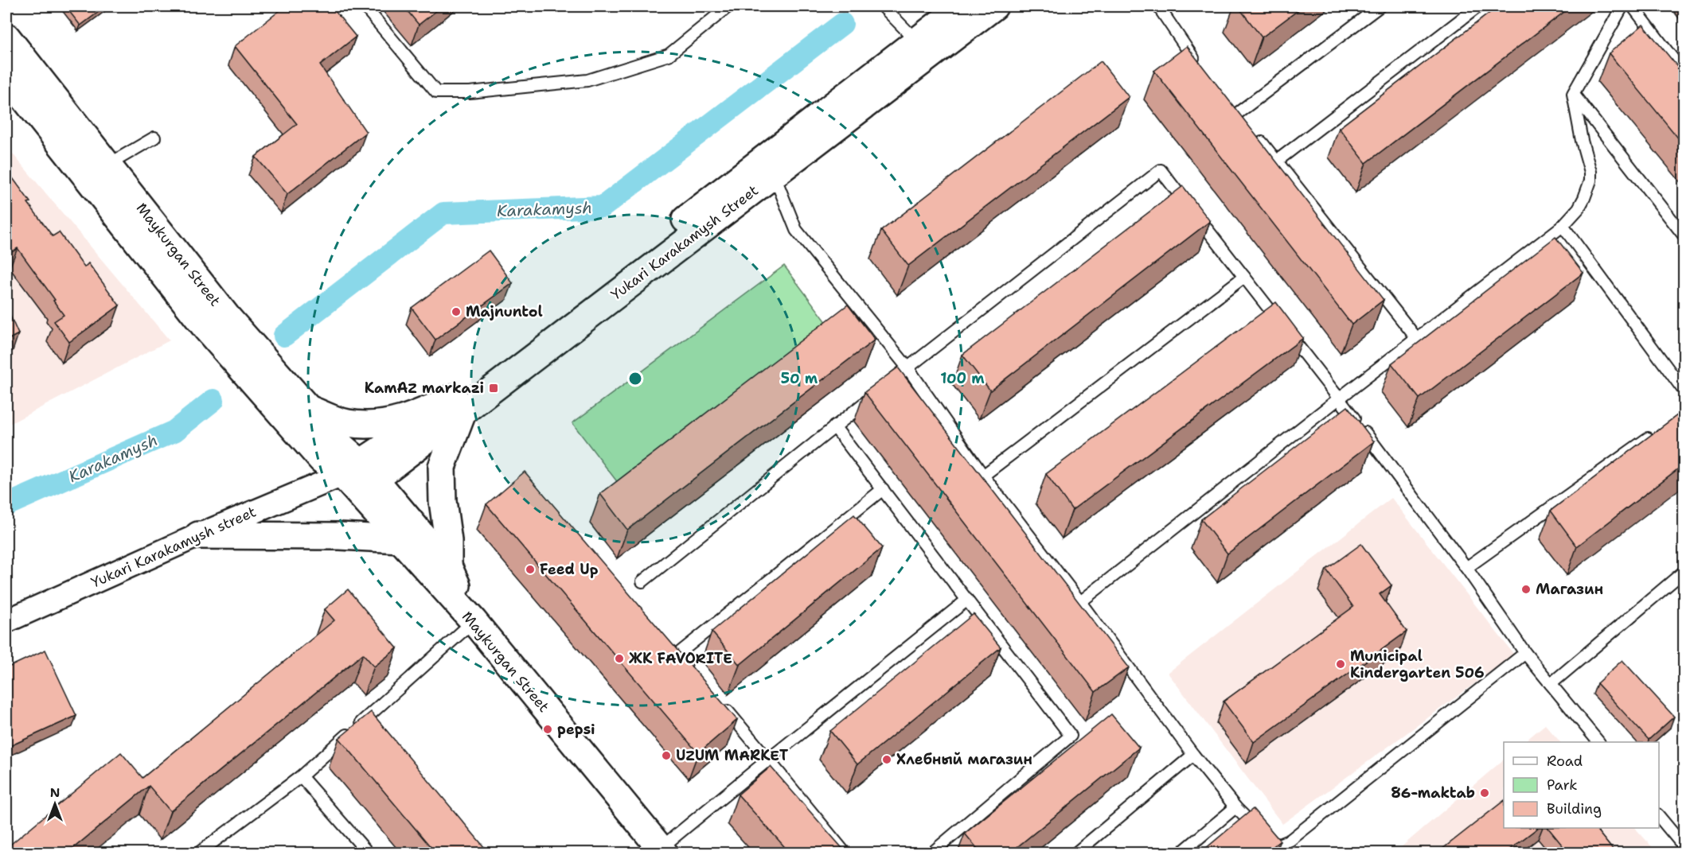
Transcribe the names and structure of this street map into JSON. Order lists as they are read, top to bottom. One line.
{"streets":{"main road":["Yukari Karakamysh Street","Maykurgan Street"],"street":["Yukari Karakamysh street"]},"crossings":[["Yukari Karakamysh Street","Maykurgan Street"],["Yukari Karakamysh Street","Yukari Karakamysh street"],["Maykurgan Street","Yukari Karakamysh street"]],"water":["Karakamysh"],"places":{"other":["Majnuntol","Feed Up","Магазин","ЖК FAVORITE","Municipal Kindergarten 506","pepsi","UZUM MARKET","Хлебный магазин","86-maktab"],"transit":["KamAZ markazi"]},"legend":["Road","Park","Building"],"north":"top","rings":["50 m","100 m"]}
